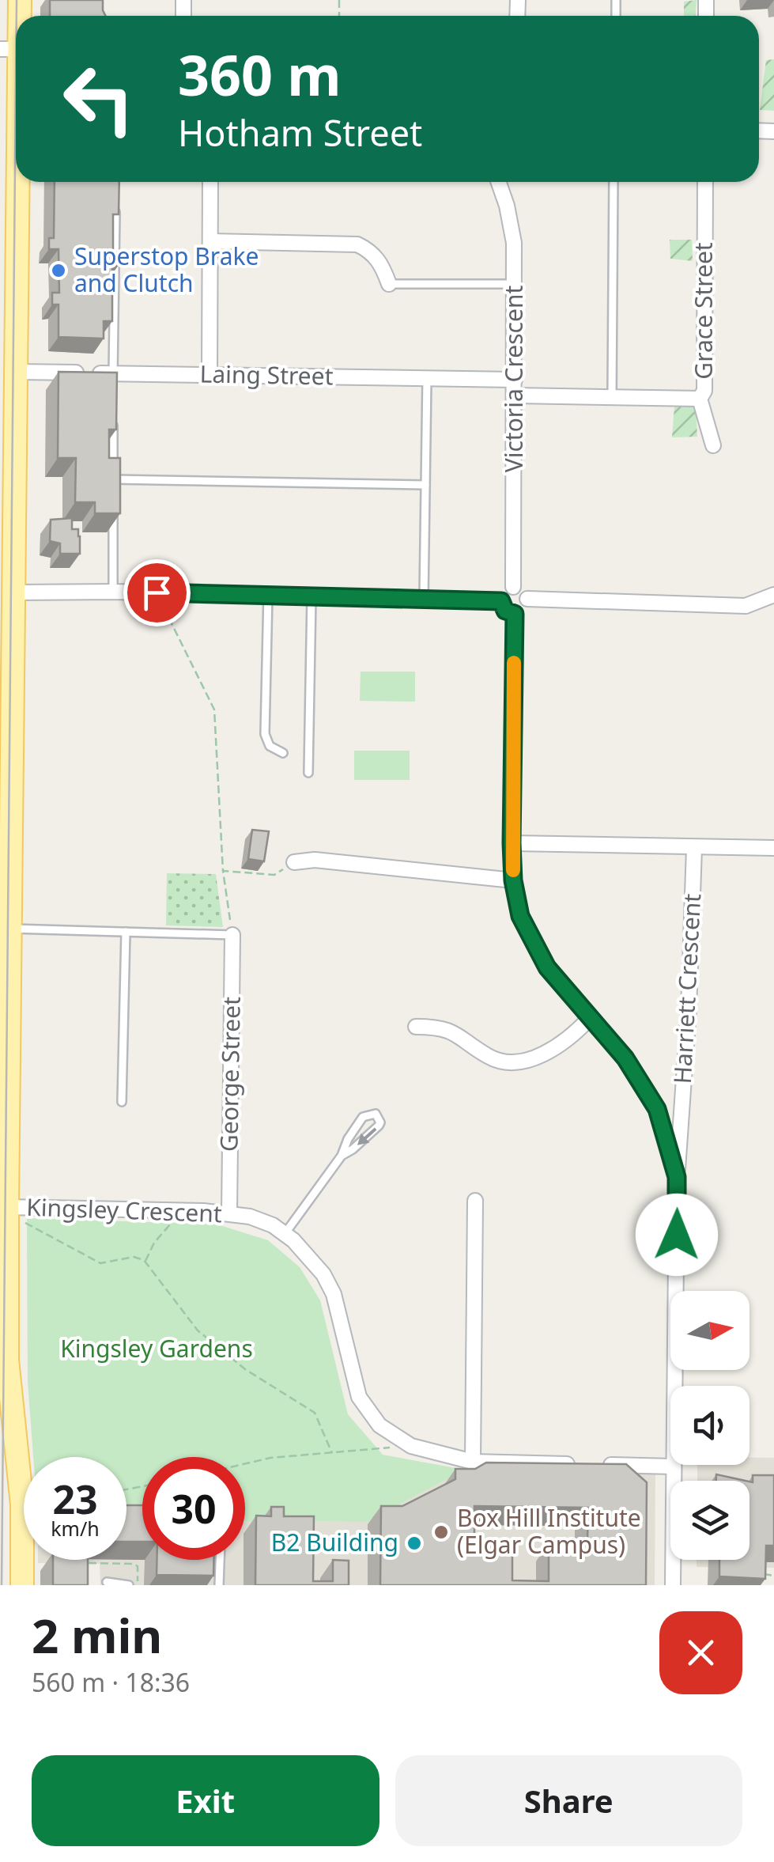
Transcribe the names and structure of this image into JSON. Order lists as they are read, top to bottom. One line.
{"streets":{"street":["Grace Street","Laing Street","Victoria Crescent","Harriett Crescent","George Street","Kingsley Crescent"]},"crossings":[["Laing Street","Victoria Crescent"],["George Street","Kingsley Crescent"]],"parks":["Kingsley Gardens"],"places":["Superstop Brake and Clutch","Box Hill Institute (Elgar Campus)","B2 Building"],"north":"right","page":{"turn":["360 m","Hotham Street"],"speed":"23 km/h","limit":"30","heading":["2 min","560 m · 18:36"],"buttons":["Exit","Share"]}}
